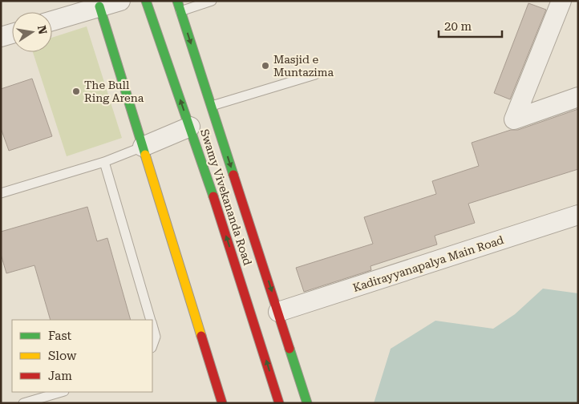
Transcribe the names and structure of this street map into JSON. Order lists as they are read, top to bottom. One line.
{"streets":{"main road":["Swamy Vivekananda Road"],"street":["Kadirayyanapalya Main Road"]},"crossings":[["Swamy Vivekananda Road","Kadirayyanapalya Main Road"]],"places":["Masjid e Muntazima","The Bull Ring Arena"],"legend":["Fast","Slow","Jam"],"scale_bar":"20 m","north":"right"}
